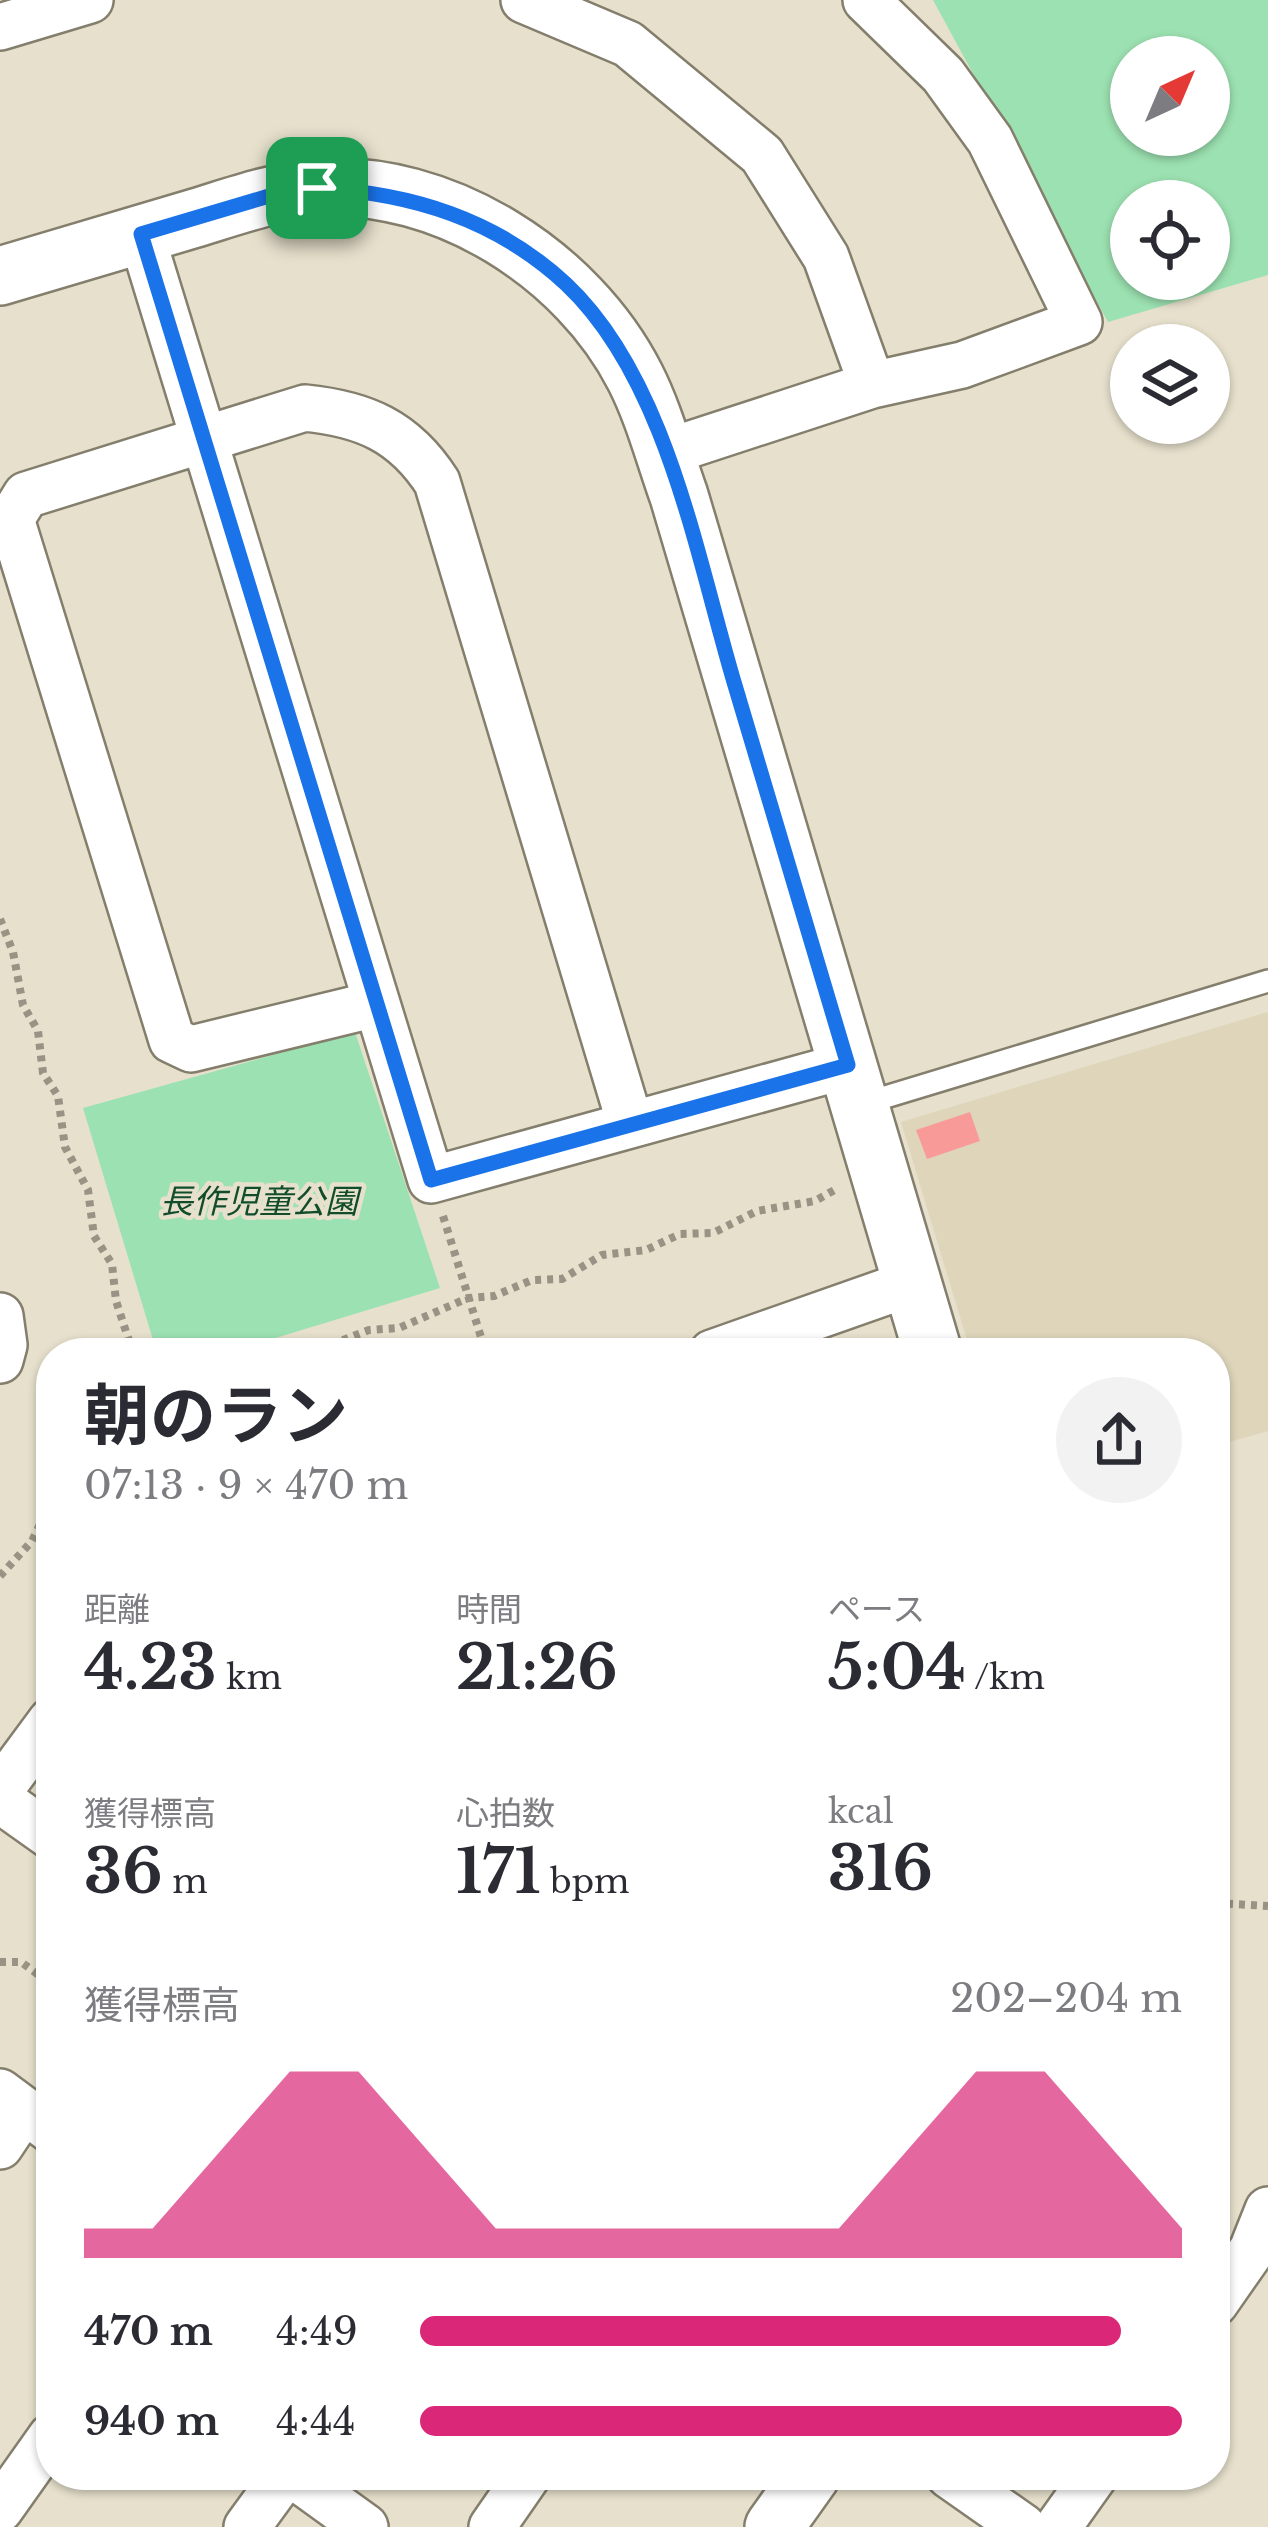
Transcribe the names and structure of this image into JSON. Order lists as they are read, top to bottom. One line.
{"parks":["長作児童公園"],"north":"top right","page":{"heading":["朝のラン","07:13 · 9 × 470 m"],"stats":[["距離","4.23 km"],["時間","21:26"],["ペース","5:04 /km"],["獲得標高","36 m"],["心拍数","171 bpm"],["kcal","316"]],"chart":["獲得標高","202–204 m"],"list":[{"name":"470 m","note":"4:49"},{"name":"940 m","note":"4:44"}]}}
